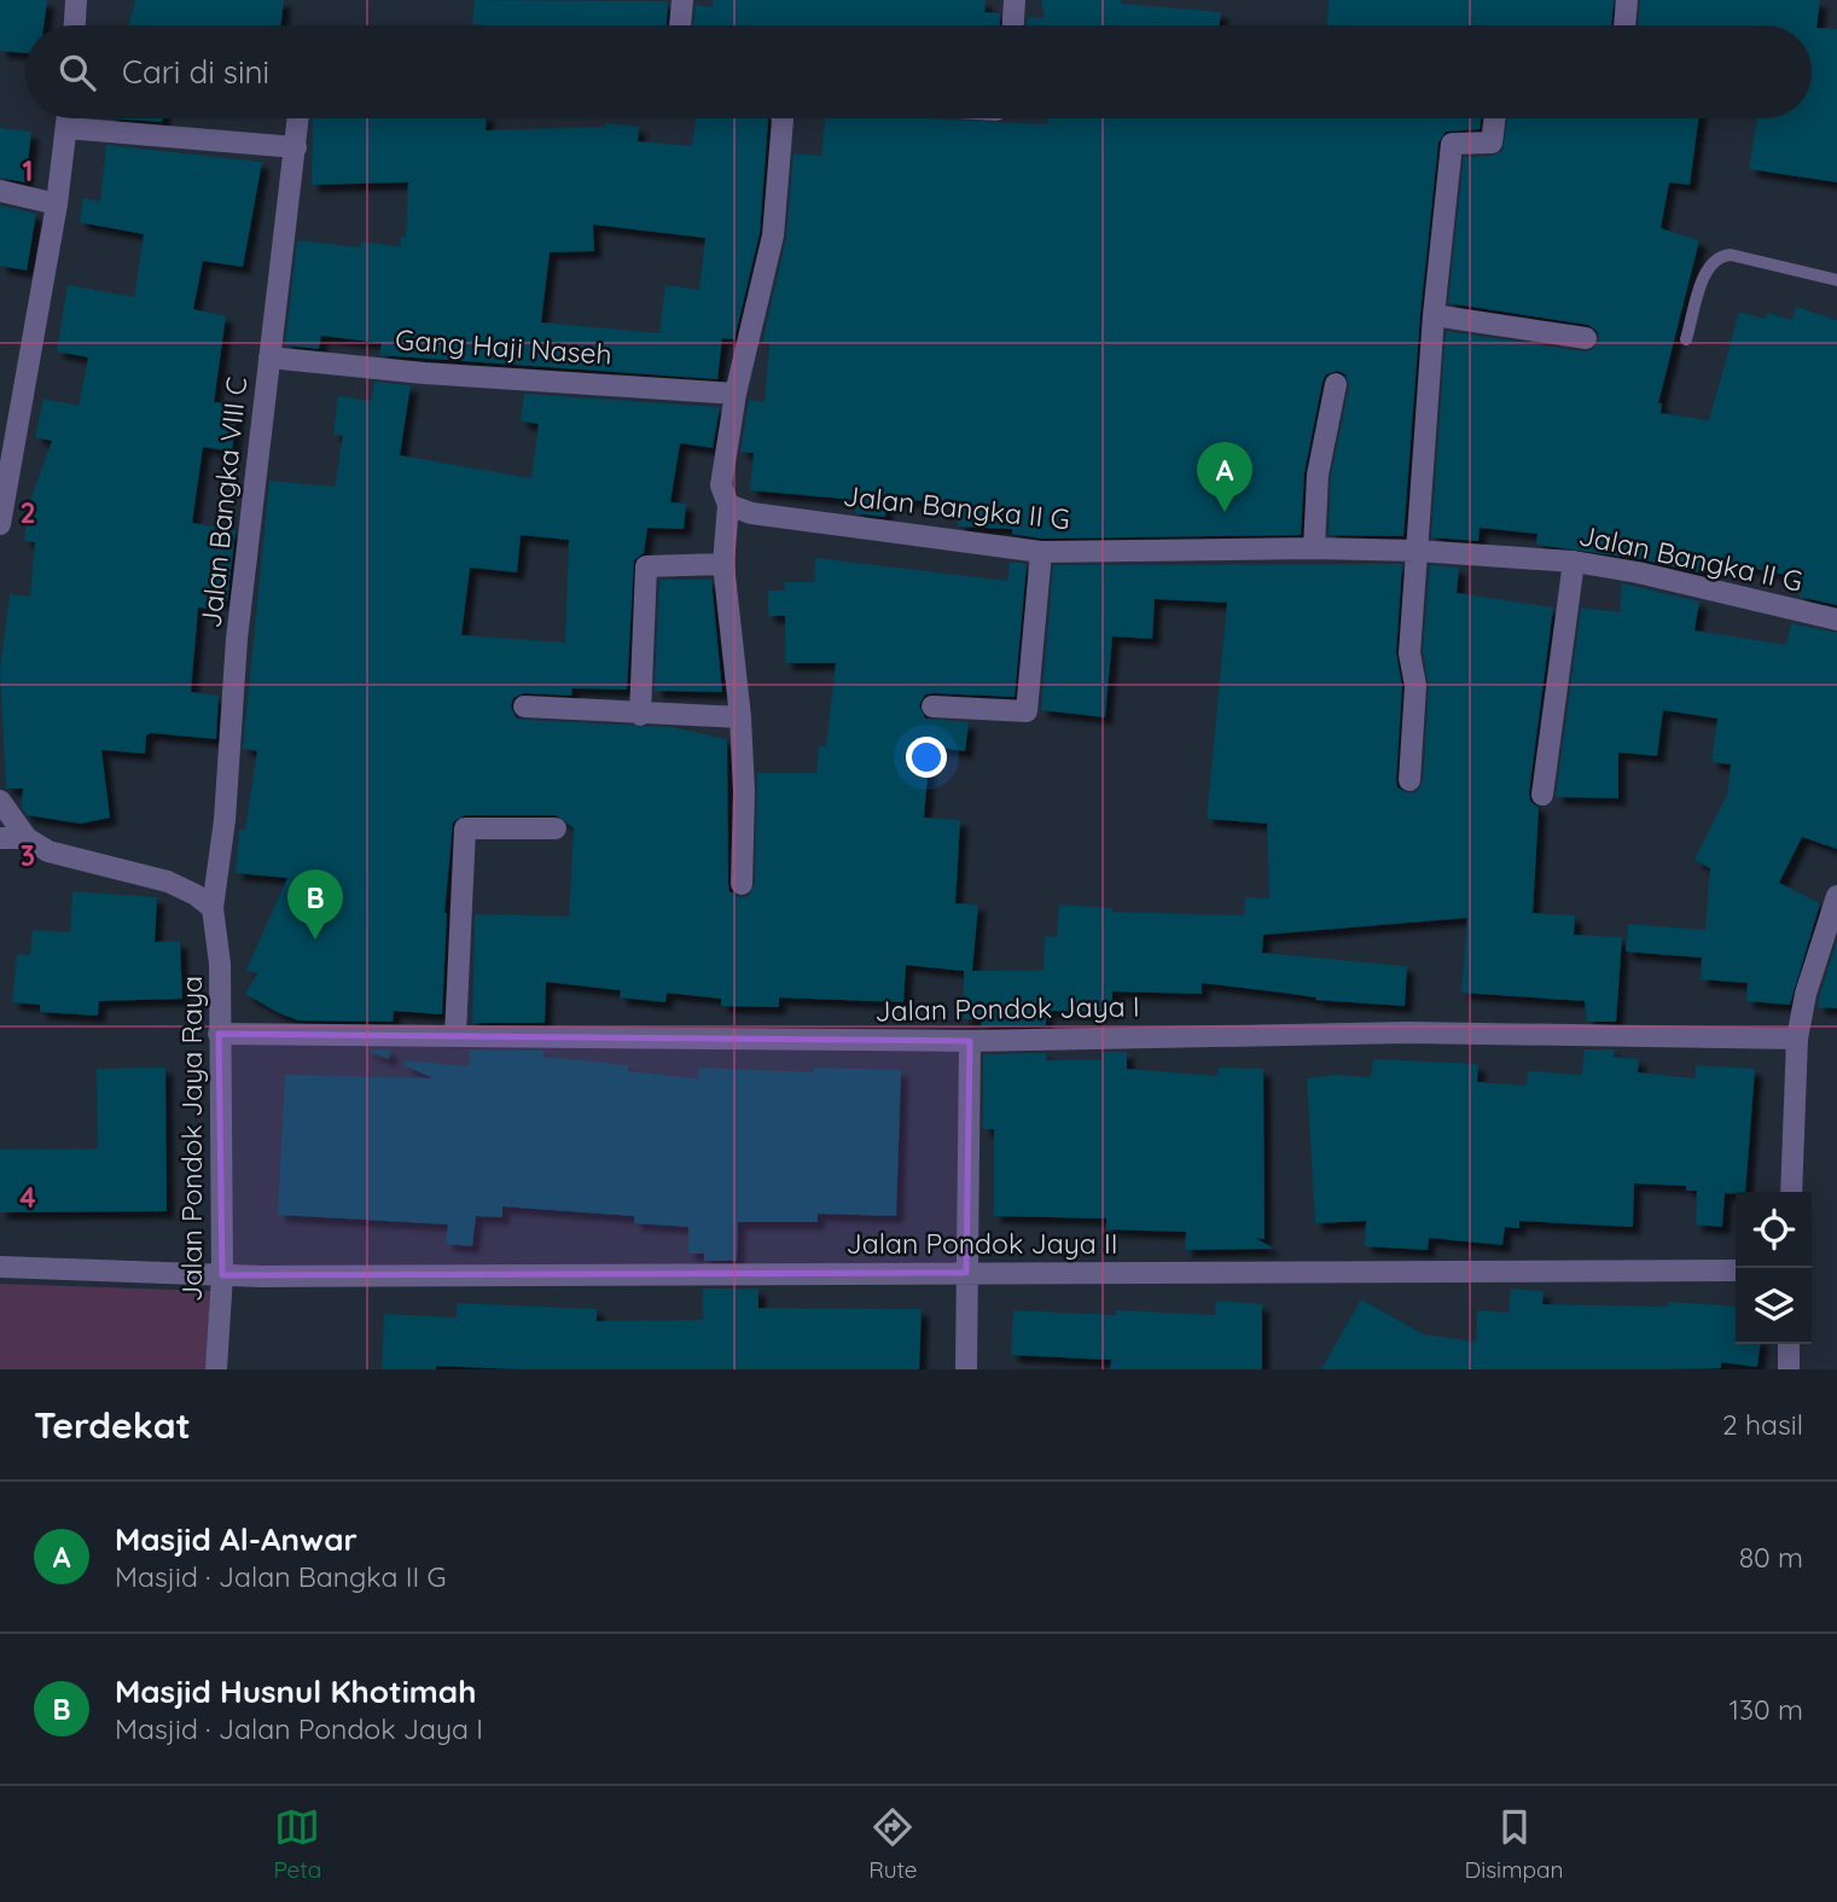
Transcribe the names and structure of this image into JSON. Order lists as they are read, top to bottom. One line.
{"streets":{"street":["Gang Haji Naseh","Jalan Bangka VIII C","Jalan Bangka II G","Jalan Pondok Jaya I","Jalan Pondok Jaya Raya","Jalan Pondok Jaya II"]},"crossings":[["Gang Haji Naseh","Jalan Bangka VIII C"],["Jalan Bangka VIII C","Jalan Pondok Jaya Raya"],["Jalan Pondok Jaya I","Jalan Pondok Jaya Raya"],["Jalan Pondok Jaya Raya","Jalan Pondok Jaya II"]],"page":{"search":"Cari di sini","pins":["A","B"],"heading":["Terdekat","2 hasil"],"list":[{"mark":"A","name":"Masjid Al-Anwar","note":"Masjid · Jalan Bangka II G","value":"80 m"},{"mark":"B","name":"Masjid Husnul Khotimah","note":"Masjid · Jalan Pondok Jaya I","value":"130 m"}],"nav":["Peta","Rute","Disimpan"]},"grid":{"rows":["1","2","3","4"]}}
